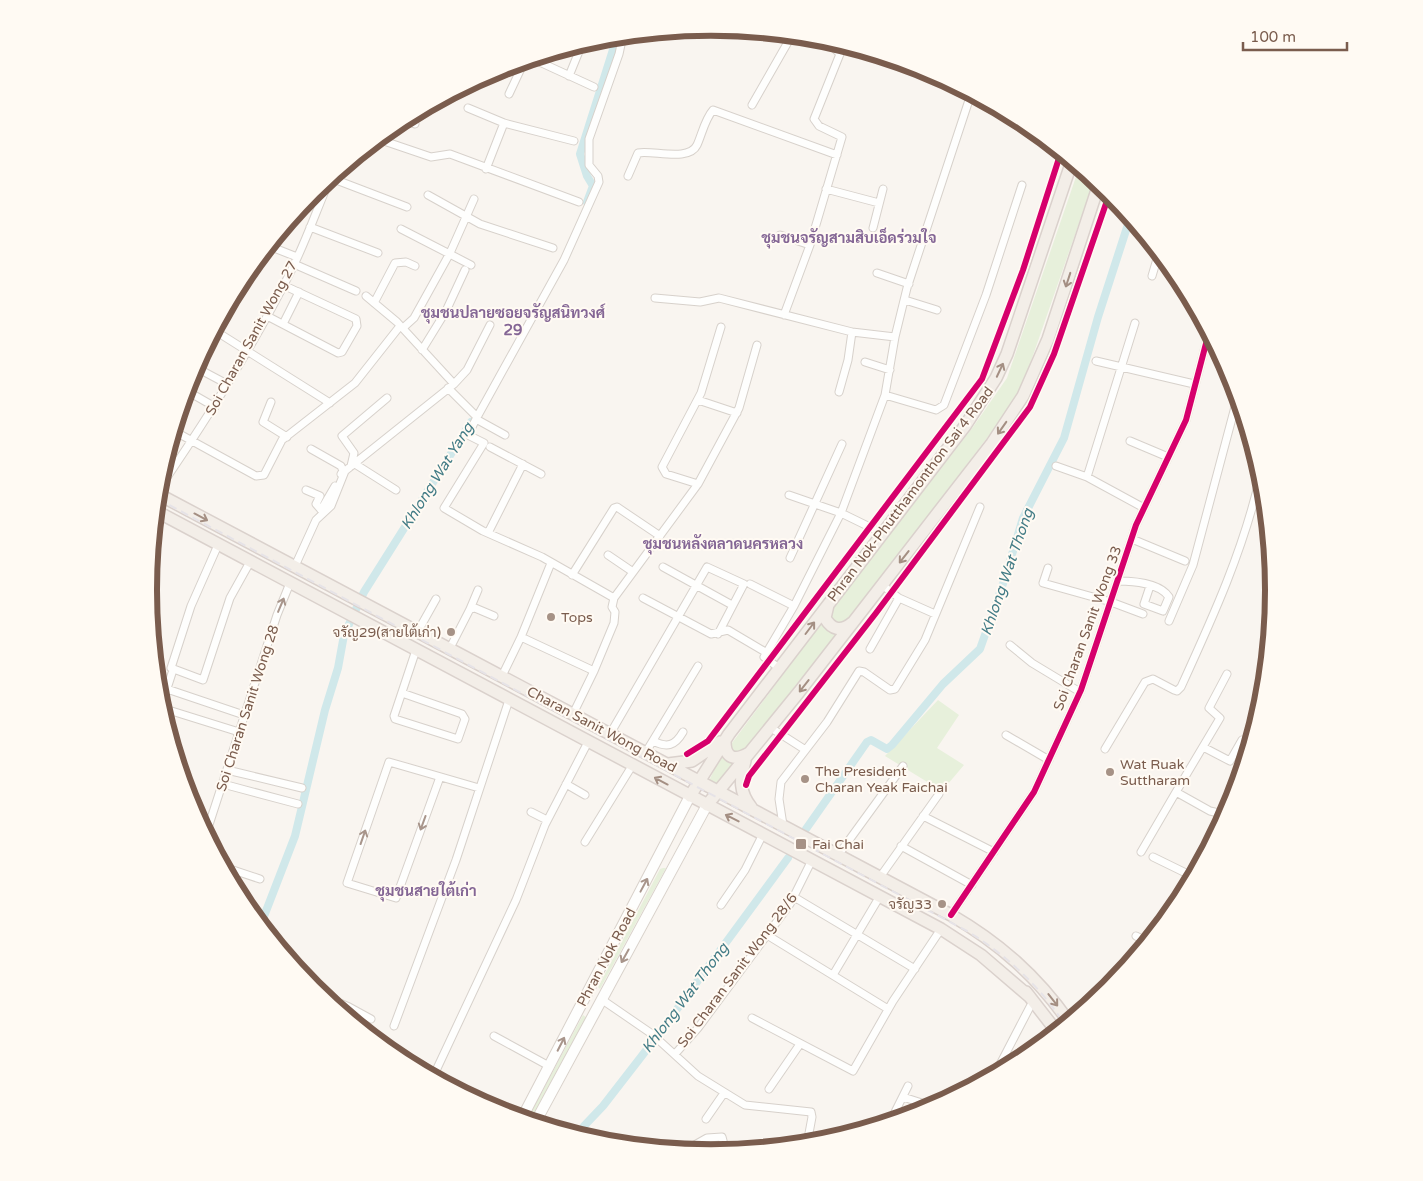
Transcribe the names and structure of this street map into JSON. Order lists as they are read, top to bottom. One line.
{"streets":{"main road":["Phran Nok-Phutthamonthon Sai 4 Road","Charan Sanit Wong Road","Phran Nok Road"],"street":["Soi Charan Sanit Wong 27","Soi Charan Sanit Wong 33","Soi Charan Sanit Wong 28","Soi Charan Sanit Wong 28/6"]},"crossings":[["Phran Nok-Phutthamonthon Sai 4 Road","Charan Sanit Wong Road"],["Phran Nok-Phutthamonthon Sai 4 Road","Phran Nok Road"],["Soi Charan Sanit Wong 33","Charan Sanit Wong Road"],["Soi Charan Sanit Wong 28","Charan Sanit Wong Road"],["Charan Sanit Wong Road","Phran Nok Road"],["Charan Sanit Wong Road","Soi Charan Sanit Wong 28/6"]],"one_way":["Soi Charan Sanit Wong 28"],"districts":["ชุมชนจรัญสามสิบเอ็ดร่วมใจ","ชุมชนปลายซอยจรัญสนิทวงศ์ 29","ชุมชนหลังตลาดนครหลวง","ชุมชนสายใต้เก่า"],"water":["Khlong Wat Yang","Khlong Wat Thong"],"places":{"other":["Tops","จรัญ29(สายใต้เก่า)","Wat Ruak Suttharam","The President Charan Yeak Faichai","จรัญ33"],"transit":["Fai Chai"]},"scale_bar":"100 m"}
